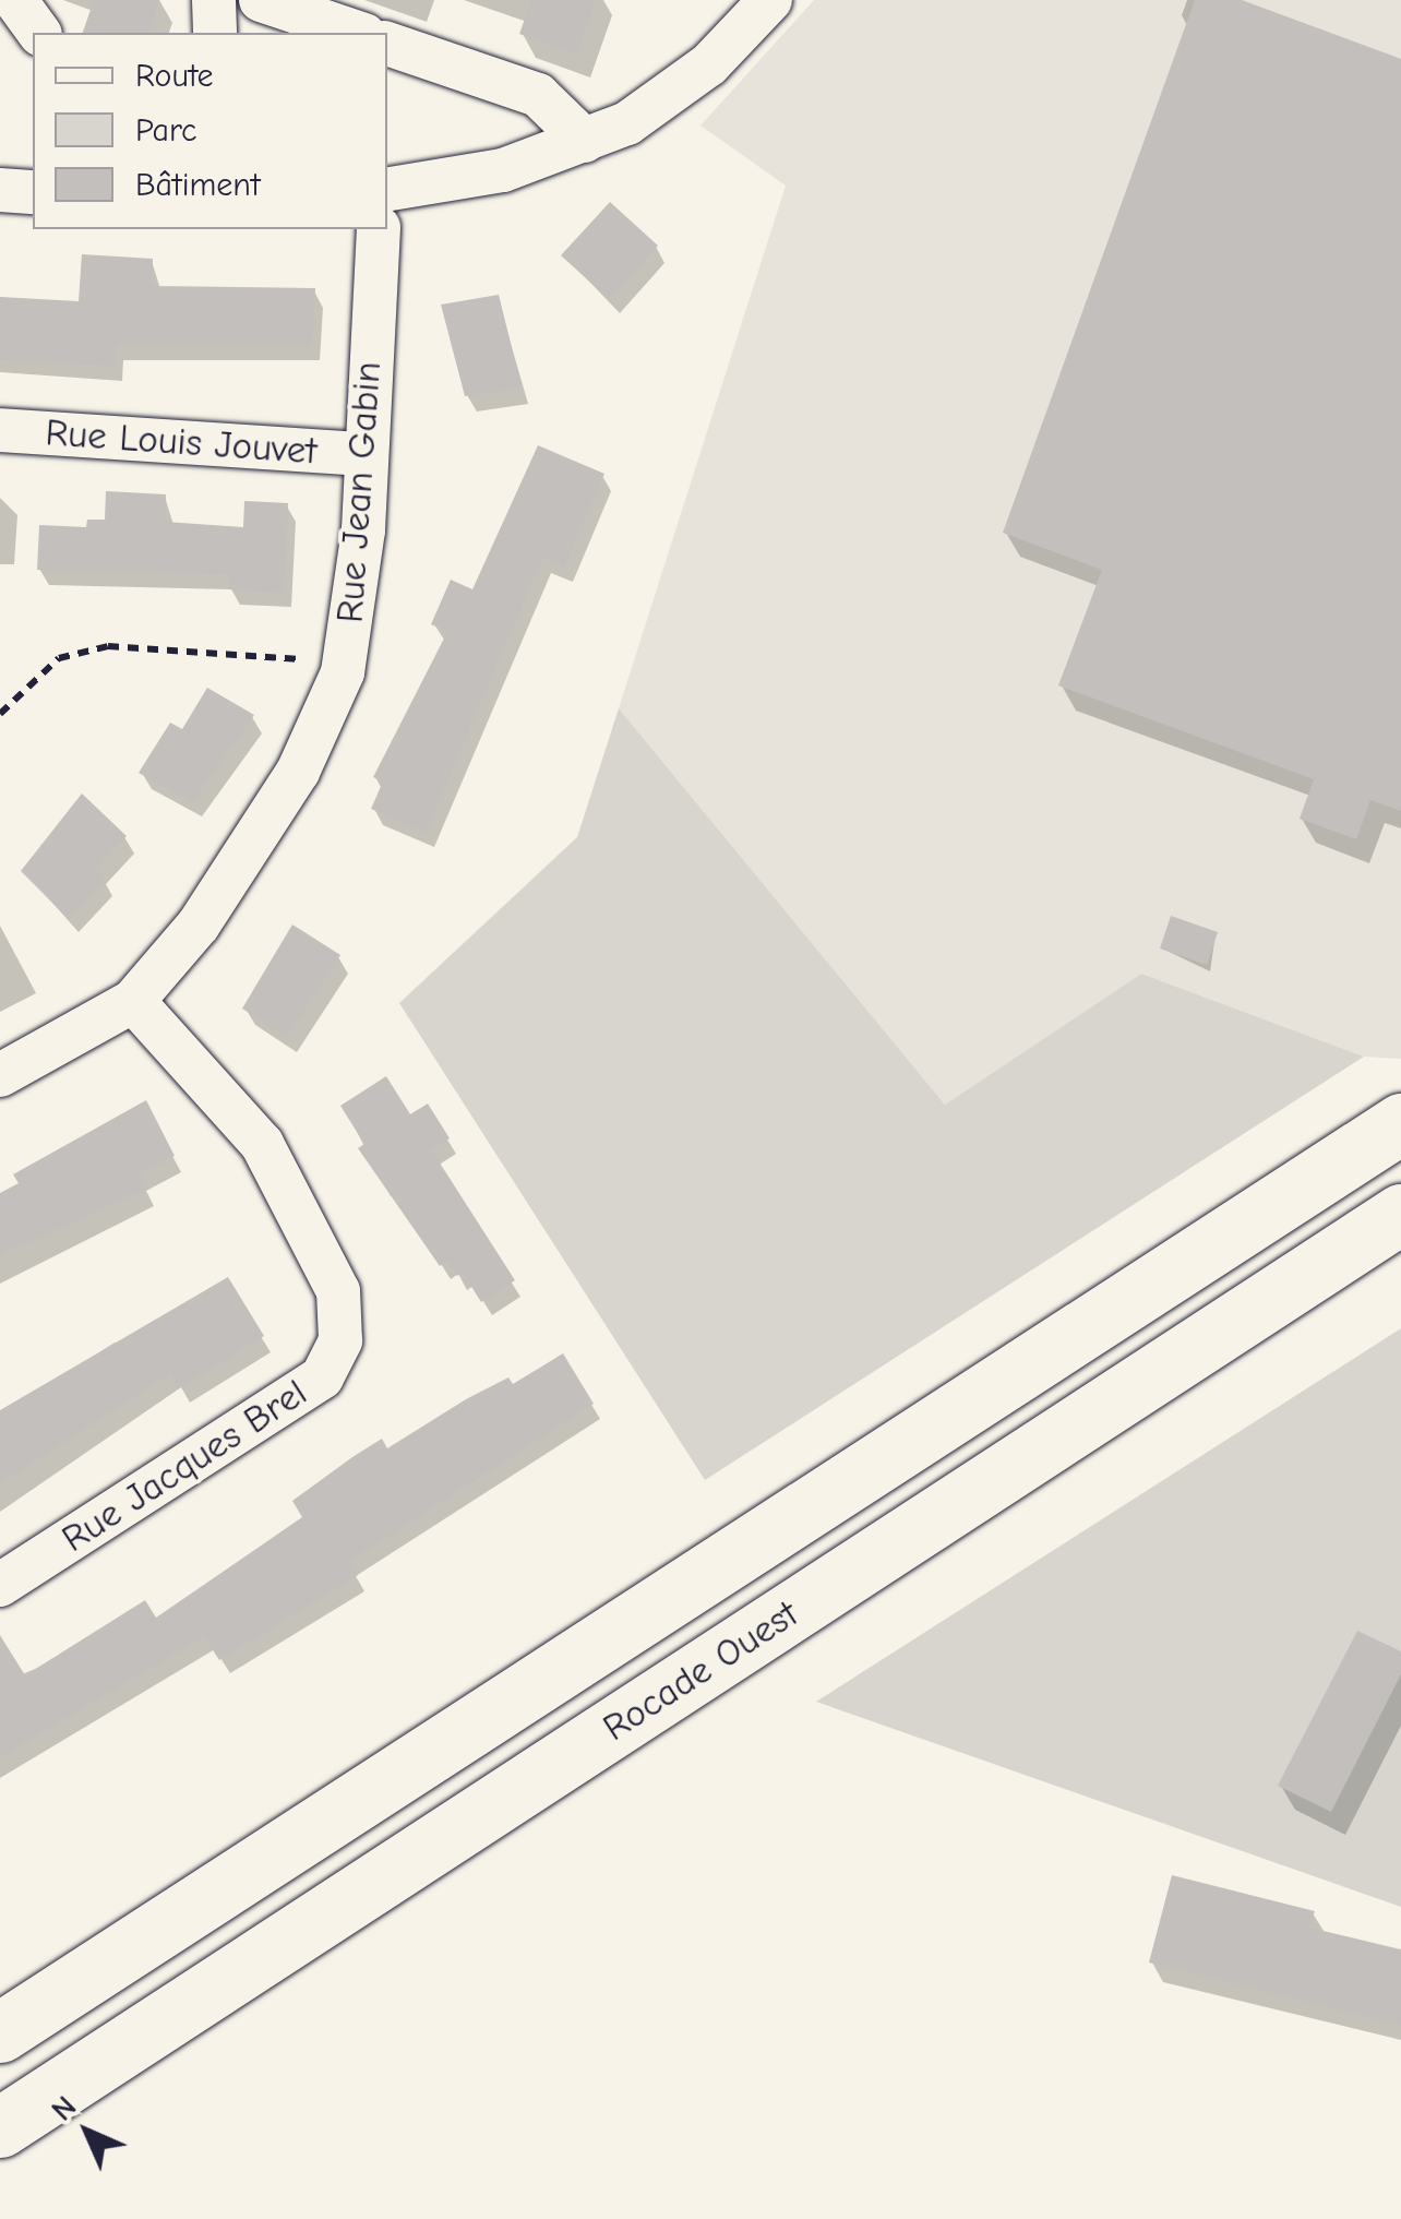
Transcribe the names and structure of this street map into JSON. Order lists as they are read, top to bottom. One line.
{"streets":{"main road":["Rocade Ouest"],"street":["Rue Louis Jouvet","Rue Jean Gabin","Rue Jacques Brel"]},"crossings":[["Rue Louis Jouvet","Rue Jean Gabin"],["Rue Jean Gabin","Rue Jacques Brel"]],"legend":["Route","Parc","Bâtiment"],"north":"top left"}
